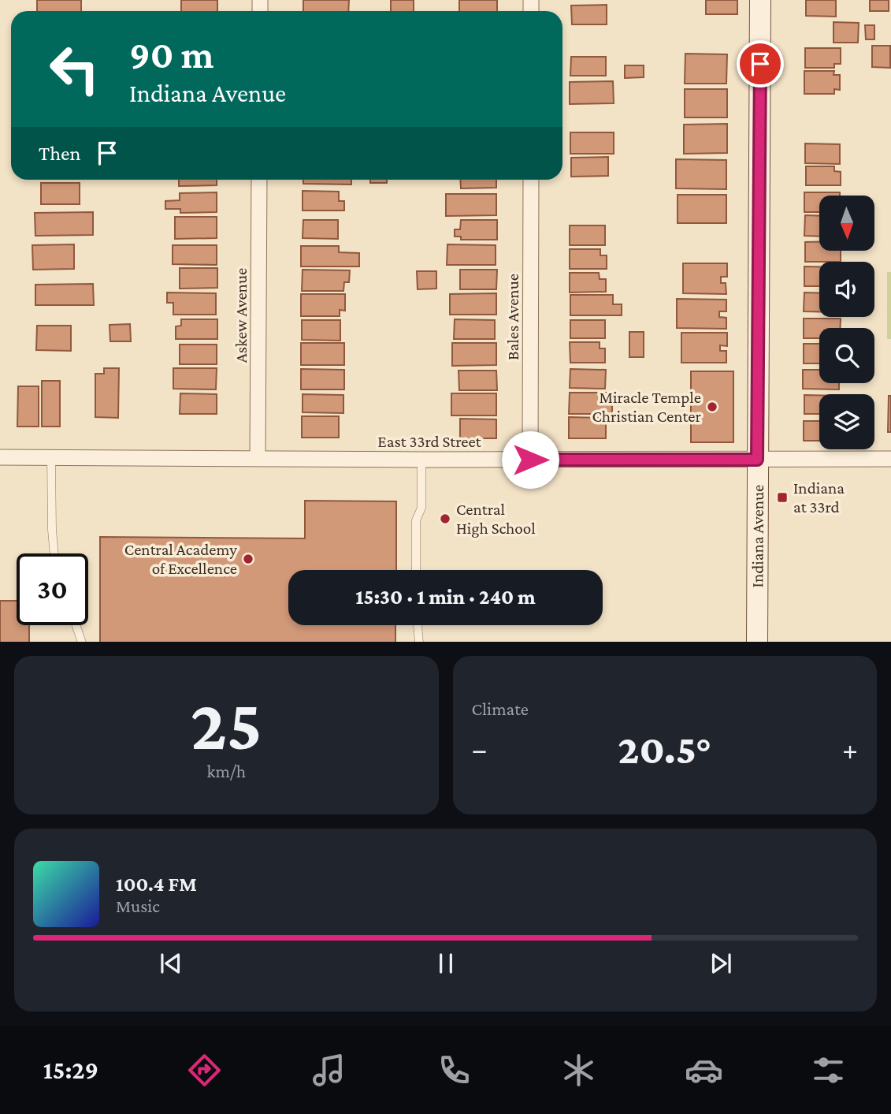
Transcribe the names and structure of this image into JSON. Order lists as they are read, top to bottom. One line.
{"streets":{"street":["Askew Avenue","Bales Avenue","East 33rd Street","Indiana Avenue"]},"crossings":[["Askew Avenue","East 33rd Street"],["Bales Avenue","East 33rd Street"],["East 33rd Street","Indiana Avenue"]],"places":{"other":["Miracle Temple Christian Center","Central High School","Central Academy of Excellence"],"transit":["Indiana at 33rd"]},"north":"bottom","page":{"turn":["90 m","Indiana Avenue"],"then":"Then","limit":"30","trip":"15:30 · 1 min · 240 m","tile":[["25","km/h"],"Climate"],"heat":["−","20.5°","+"],"song":["100.4 FM","Music"],"tabs":"15:29"}}
